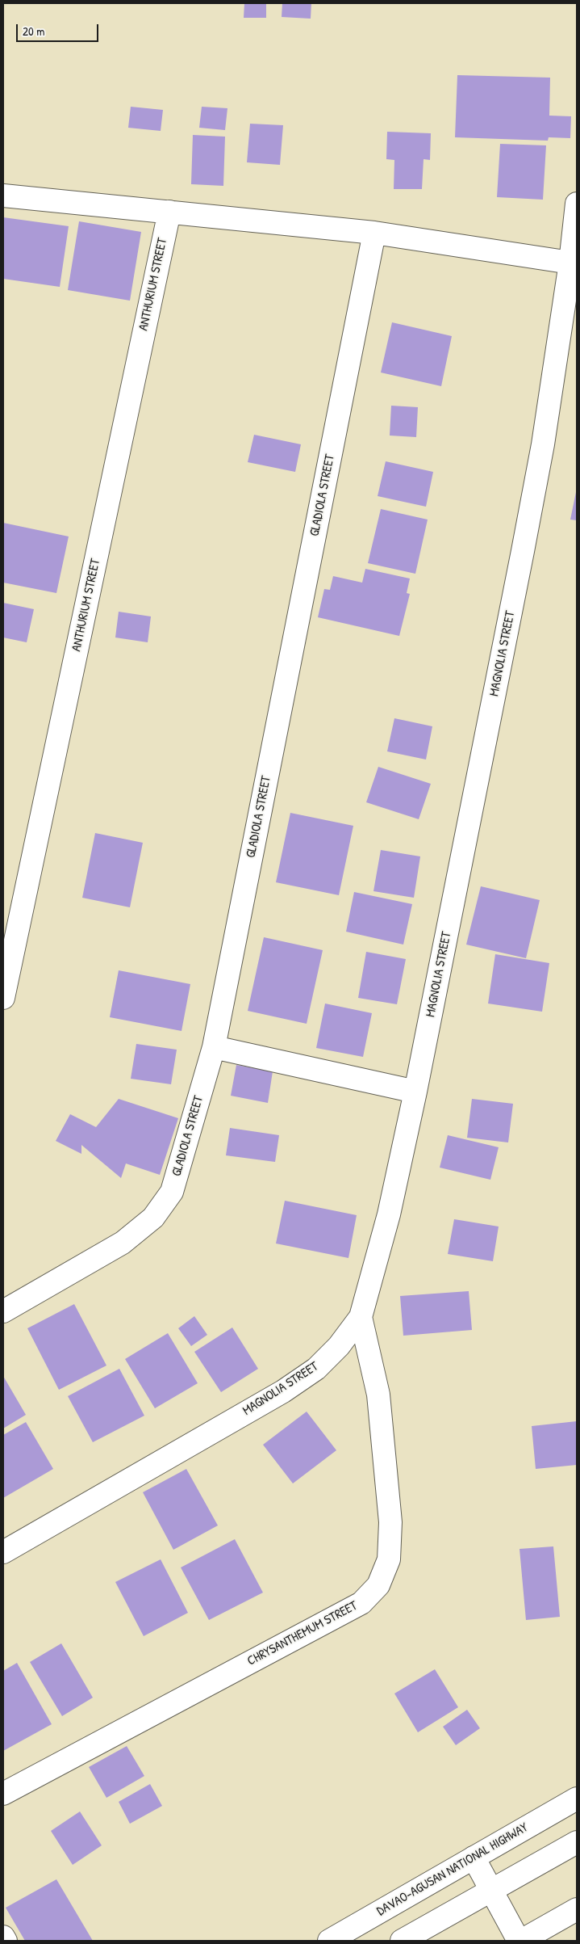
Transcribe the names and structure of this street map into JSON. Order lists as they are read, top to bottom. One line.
{"streets":{"main road":["ANTHURIUM STREET","GLADIOLA STREET","MAGNOLIA STREET","CHRYSANTHEMUM STREET","DAVAO-AGUSAN NATIONAL HIGHWAY"]},"crossings":[["MAGNOLIA STREET","CHRYSANTHEMUM STREET"]],"scale_bar":"20 m"}
